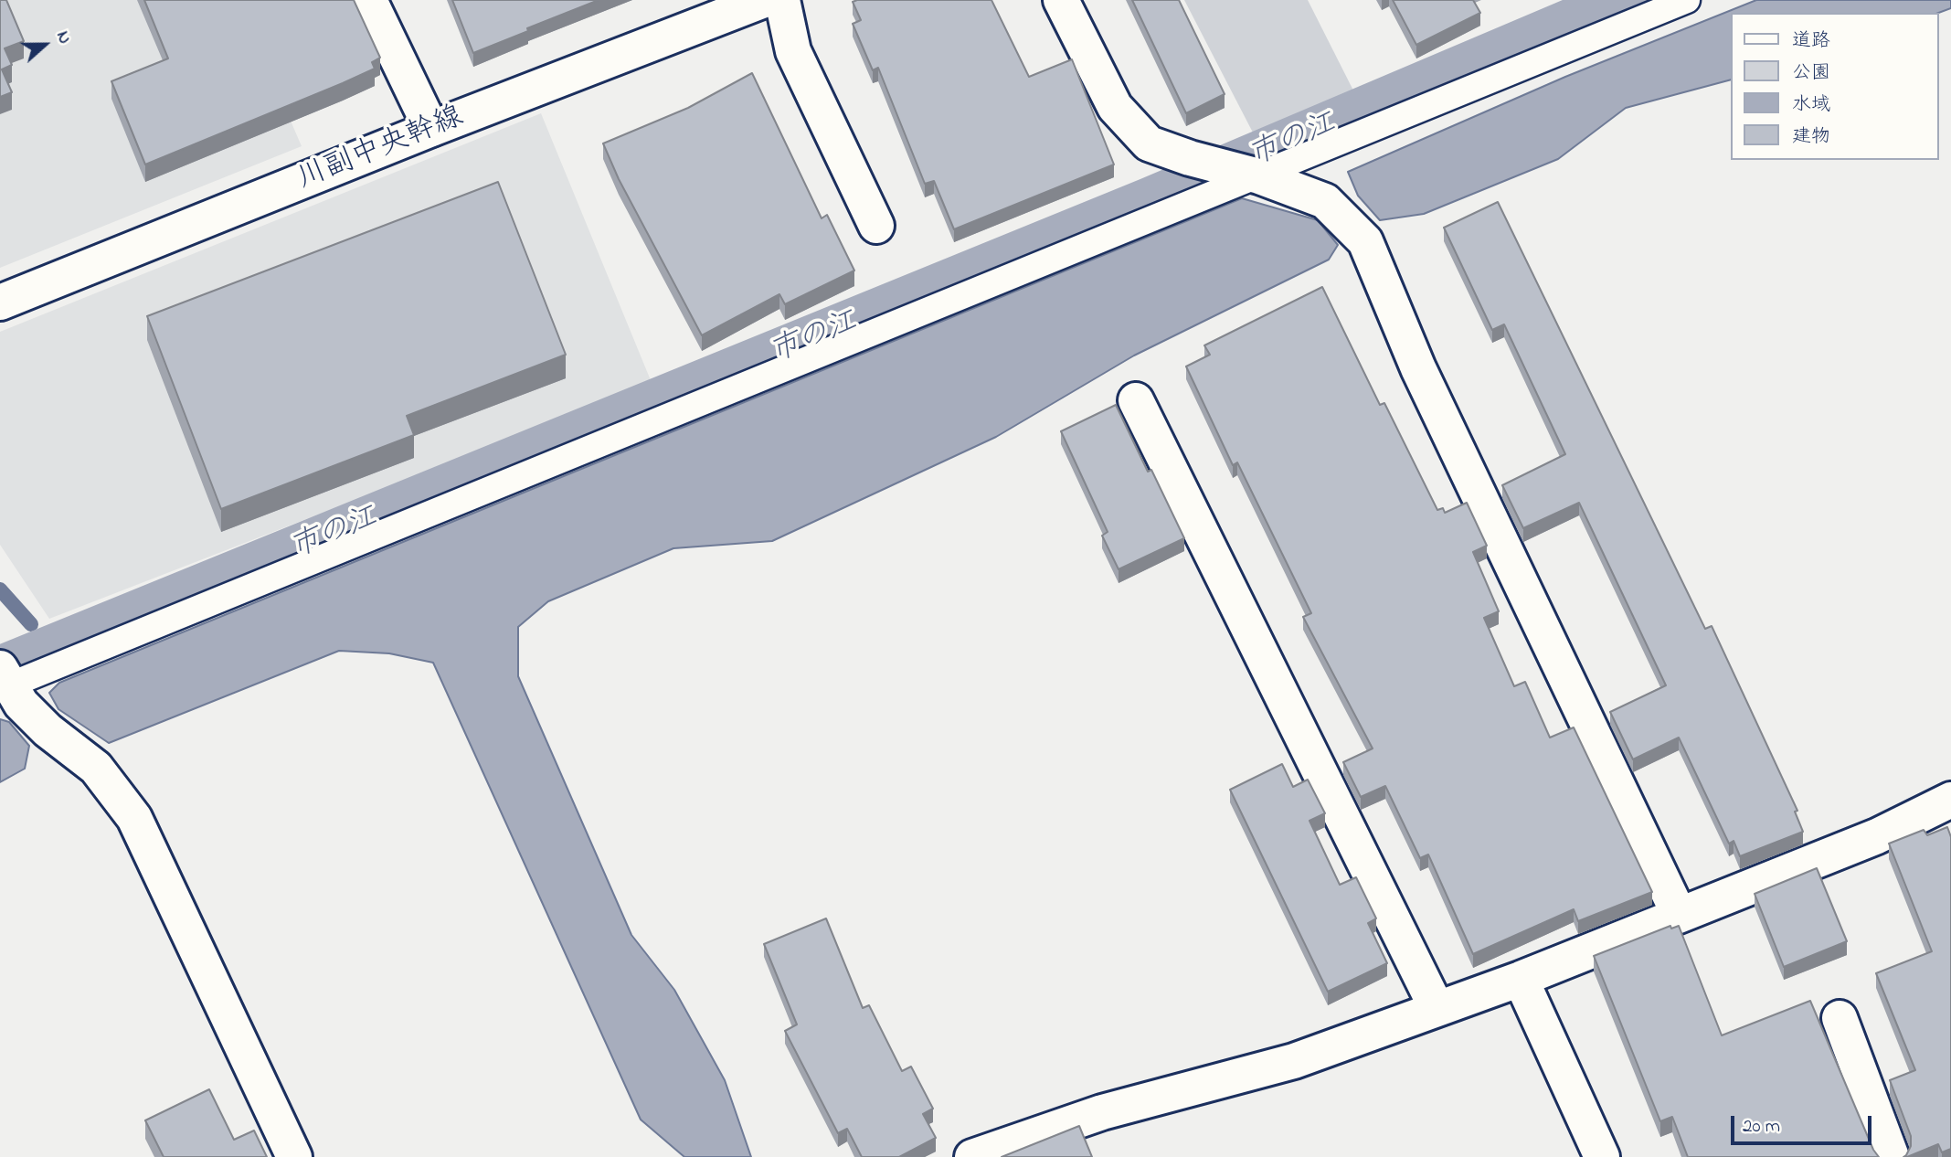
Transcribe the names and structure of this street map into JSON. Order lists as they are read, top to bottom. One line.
{"streets":{"street":["川副中央幹線"]},"water":["市の江"],"legend":["道路","公園","水域","建物"],"scale_bar":"20 m","north":"right"}
